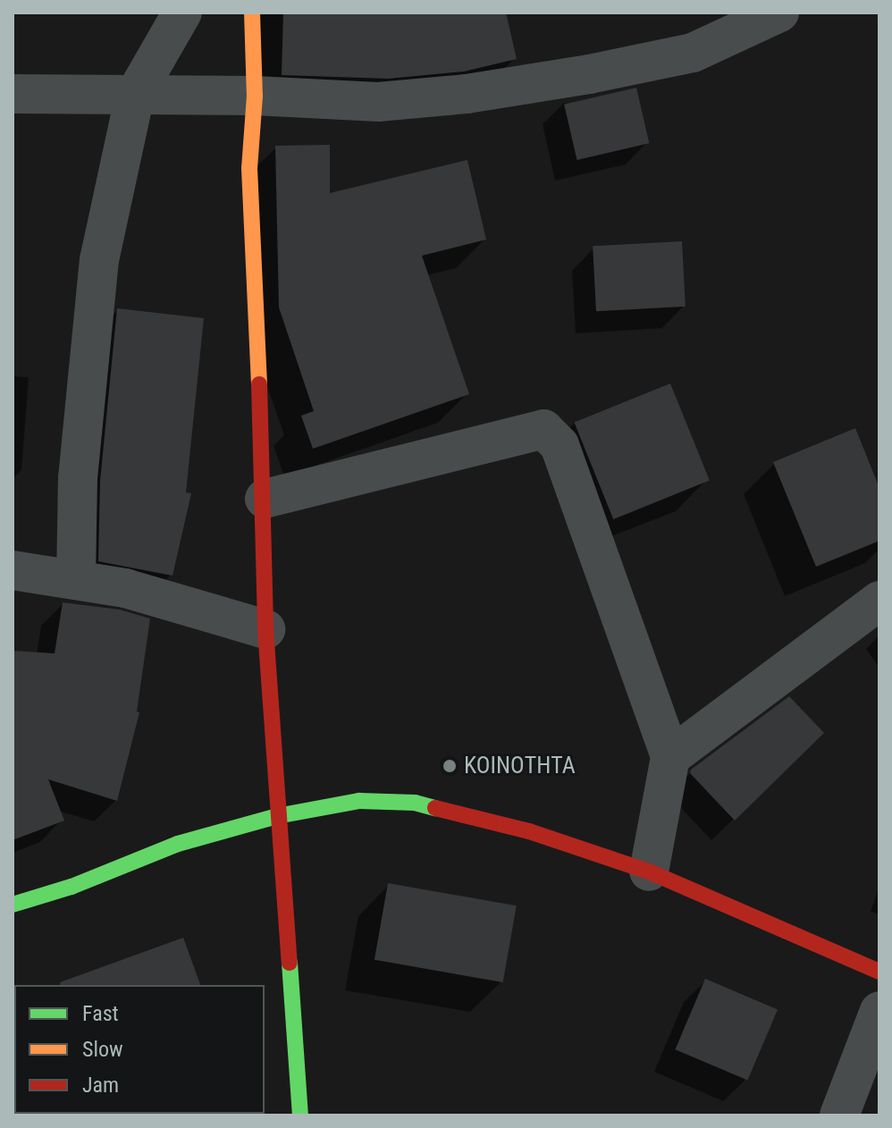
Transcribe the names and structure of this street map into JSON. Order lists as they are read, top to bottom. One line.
{"places":["ΚΟΙΝΟΤΗΤΑ"],"legend":["Fast","Slow","Jam"]}
